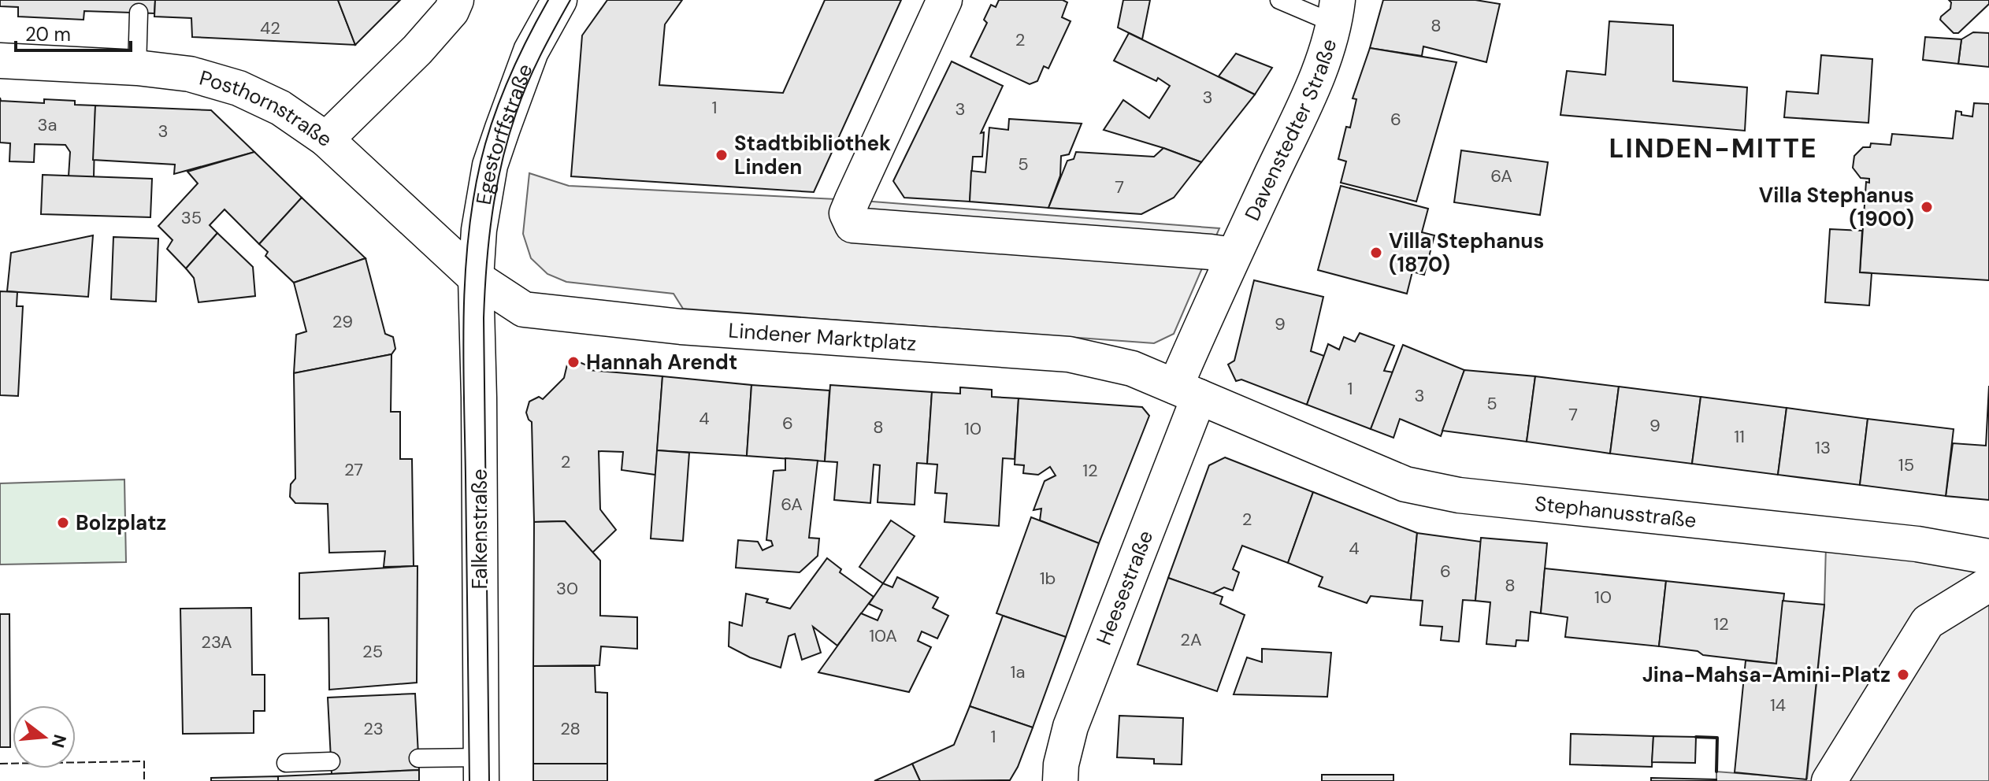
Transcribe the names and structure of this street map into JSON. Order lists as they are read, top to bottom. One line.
{"streets":{"street":["Posthornstraße","Davenstedter Straße","Egestorffstraße","Lindener Marktplatz","Stephanusstraße","Falkenstraße","Heesestraße"]},"crossings":[["Posthornstraße","Egestorffstraße"],["Posthornstraße","Lindener Marktplatz"],["Posthornstraße","Falkenstraße"],["Egestorffstraße","Lindener Marktplatz"],["Egestorffstraße","Falkenstraße"],["Lindener Marktplatz","Stephanusstraße"],["Lindener Marktplatz","Falkenstraße"],["Lindener Marktplatz","Heesestraße"]],"districts":["LINDEN-MITTE"],"places":["Stadtbibliothek Linden","Villa Stephanus (1900)","Villa Stephanus (1870)","Hannah Arendt","Bolzplatz","Jina-Mahsa-Amini-Platz"],"house_numbers":["8","42","2","3","1","3","6","3a","3","5","6A","7","35","29","9","1","3","5","7","4","6","9","8","10","11","13","2","15","27","12","6A","2","4","6","1b","8","30","10","12","10A","2A","23A","25","1a","14","23","28","1"],"scale_bar":"20 m","north":"right"}
